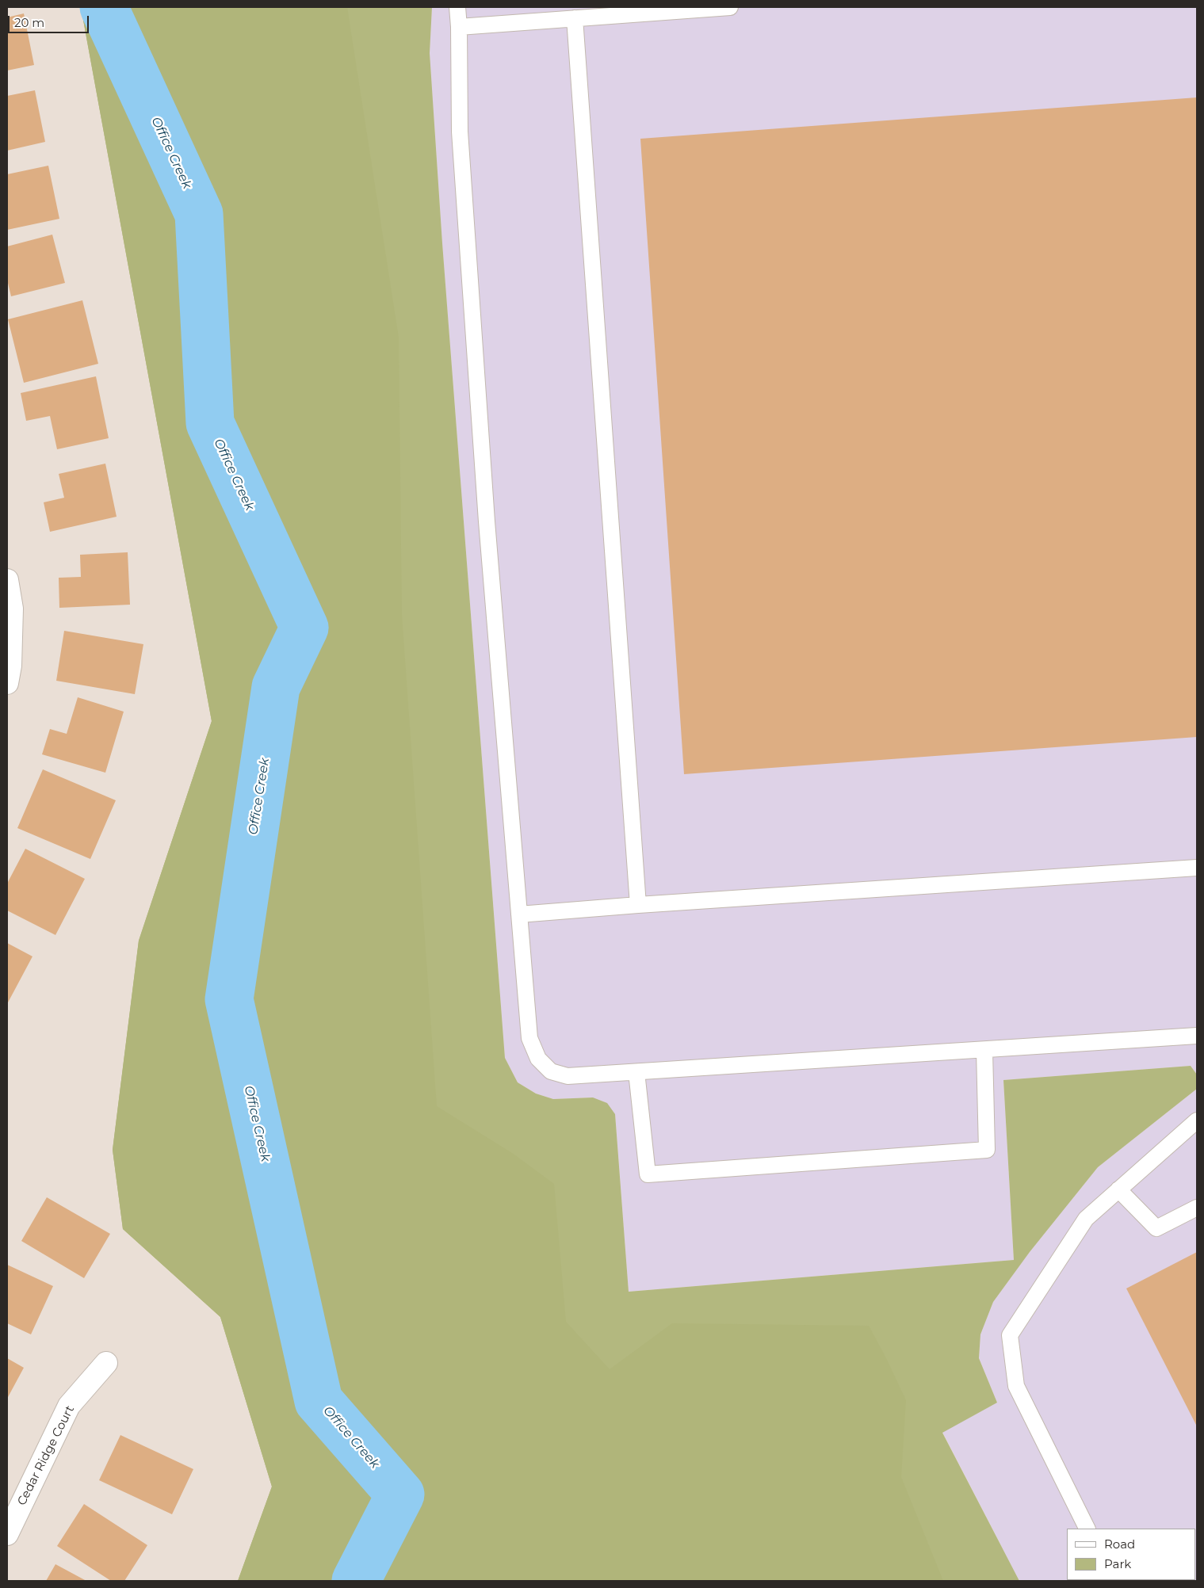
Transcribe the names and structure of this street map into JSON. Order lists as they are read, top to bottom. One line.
{"streets":{"street":["Cedar Ridge Court"]},"water":["Office Creek"],"legend":["Road","Park"],"scale_bar":"20 m"}
